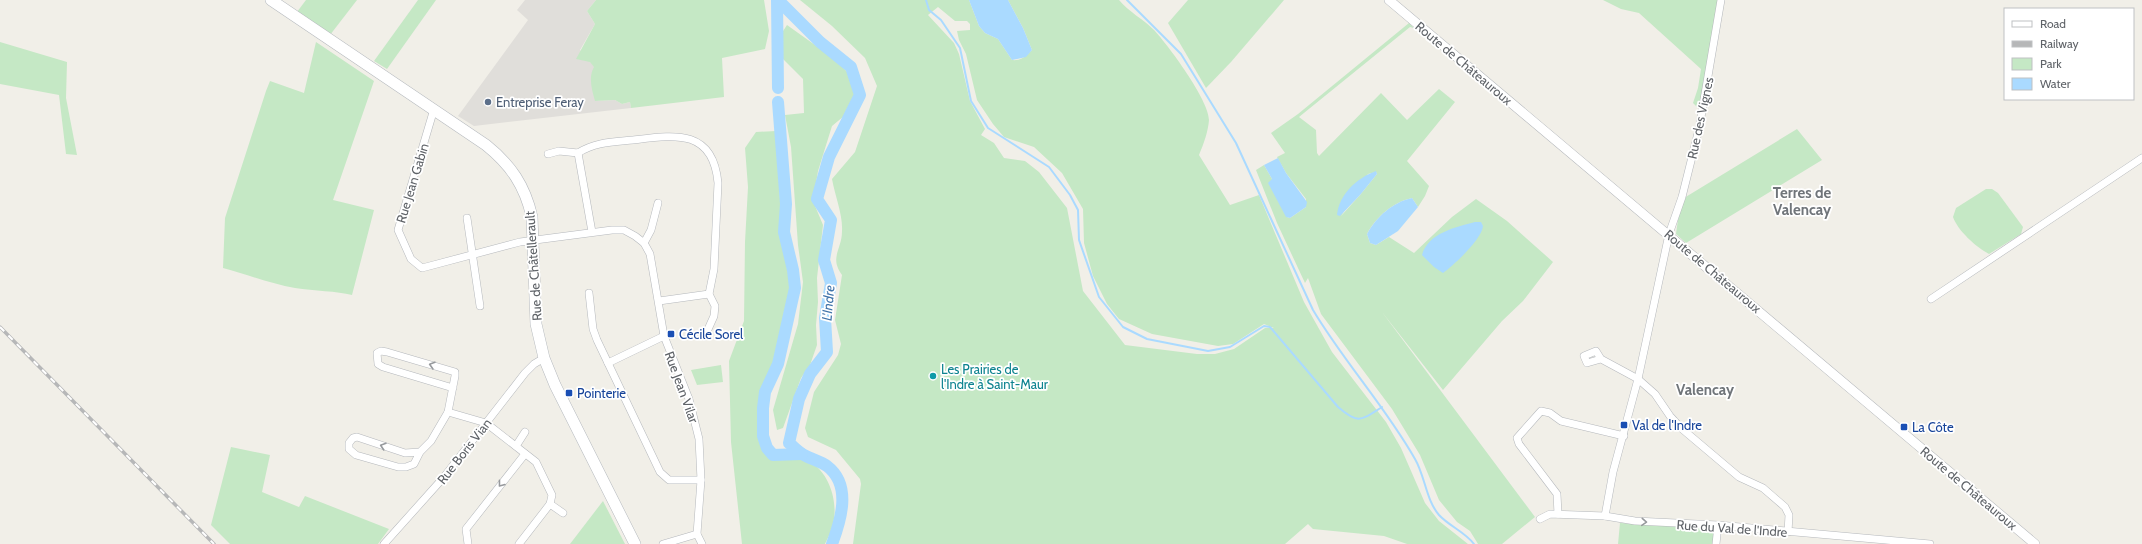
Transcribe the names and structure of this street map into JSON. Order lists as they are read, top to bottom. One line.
{"streets":{"main road":["Rue de Châtellerault"],"street":["Route de Châteauroux","Rue des Vignes","Rue Jean Gabin","Rue Jean Vilar","Rue Boris Vian","Rue du Val de l'Indre"]},"crossings":[["Route de Châteauroux","Rue des Vignes"],["Rue Jean Gabin","Rue de Châtellerault"],["Rue de Châtellerault","Rue Boris Vian"]],"districts":["Terres de Valencay","Valencay"],"water":["L'Indre"],"places":{"other":["Entreprise Feray","Les Prairies de l'Indre à Saint-Maur"],"transit":["Cécile Sorel","Pointerie","Val de l'Indre","La Côte"]},"legend":["Road","Railway","Park","Water"]}
